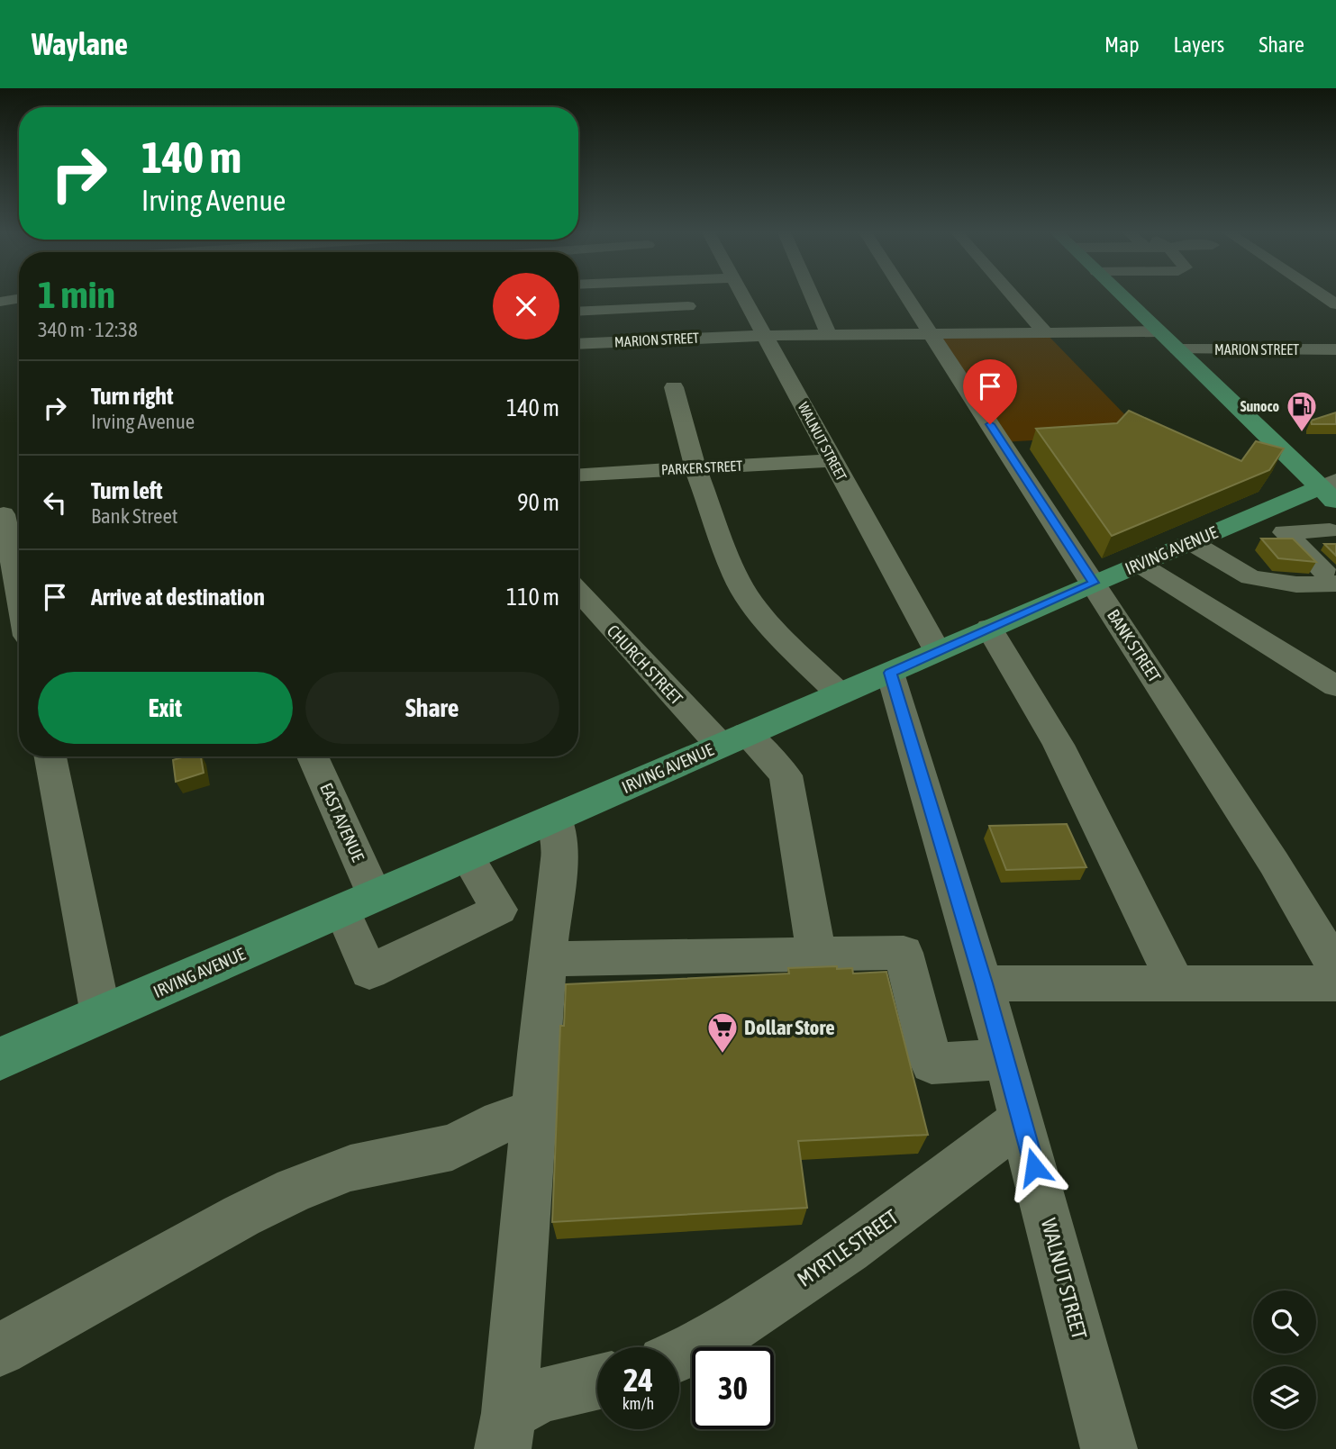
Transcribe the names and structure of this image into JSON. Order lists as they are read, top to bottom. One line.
{"streets":{"main road":["IRVING AVENUE"],"street":["MARION STREET","WALNUT STREET","PARKER STREET","BANK STREET","CHURCH STREET","EAST AVENUE","MYRTLE STREET"]},"crossings":[["MARION STREET","WALNUT STREET"],["MARION STREET","BANK STREET"],["WALNUT STREET","PARKER STREET"],["WALNUT STREET","IRVING AVENUE"],["WALNUT STREET","MYRTLE STREET"],["IRVING AVENUE","BANK STREET"],["IRVING AVENUE","CHURCH STREET"],["IRVING AVENUE","EAST AVENUE"]],"places":{"fuel station":["Sunoco"],"supermarket":["Dollar Store"]},"page":{"header":"Waylane","nav":["Map","Layers","Share"],"turn":["140 m","Irving Avenue"],"heading":["1 min","340 m · 12:38"],"list":[{"name":"Turn right","note":"Irving Avenue","value":"140 m"},{"name":"Turn left","note":"Bank Street","value":"90 m"},{"name":"Arrive at destination","value":"110 m"}],"buttons":["Exit","Share"],"speed":"24 km/h","limit":"30"}}
